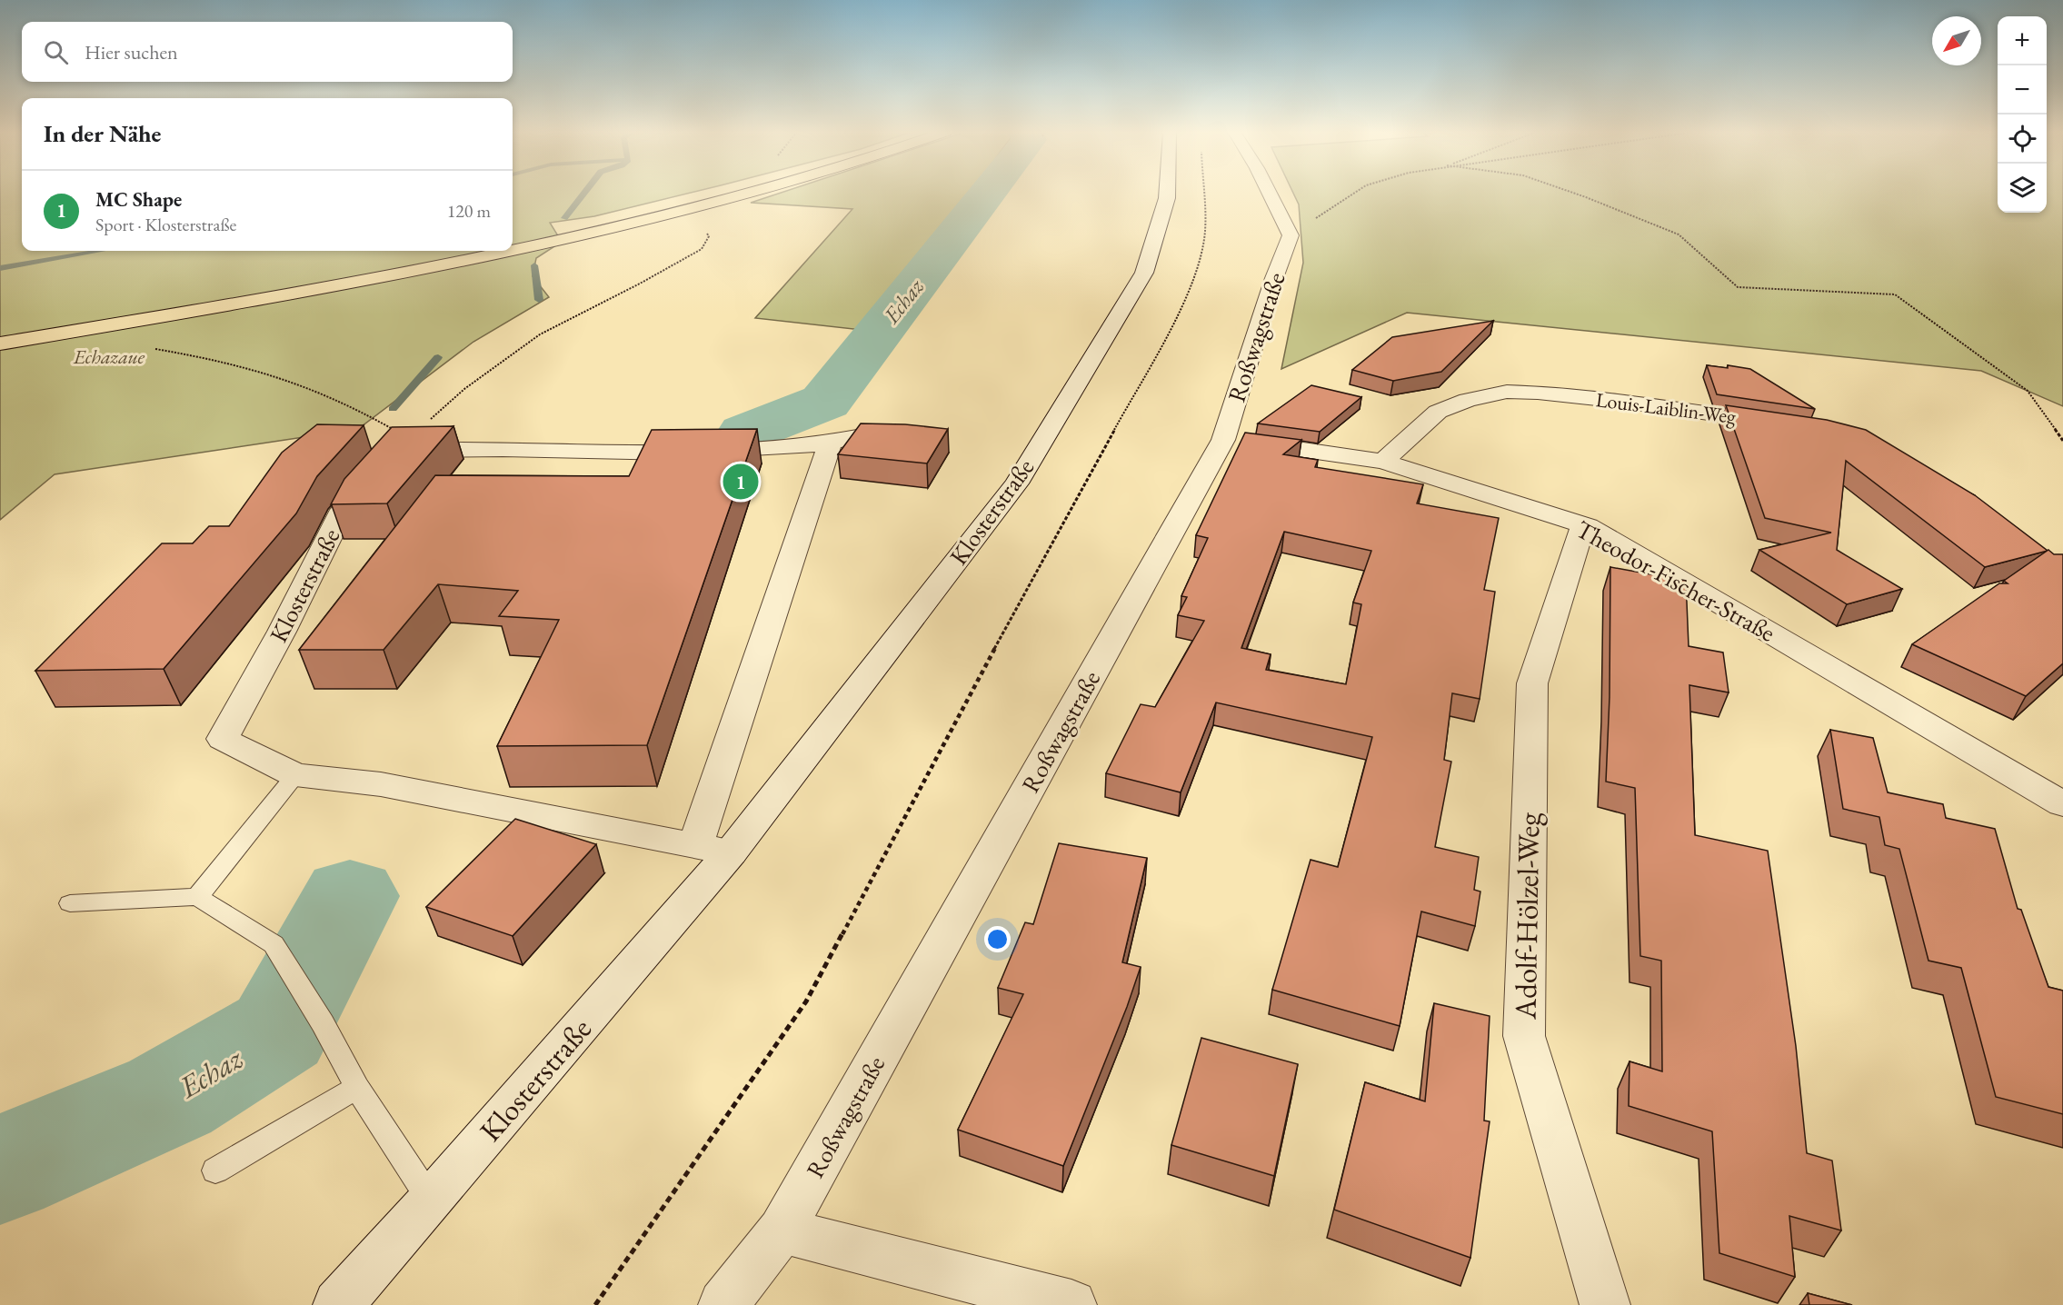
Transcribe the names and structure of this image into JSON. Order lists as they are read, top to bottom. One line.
{"streets":{"street":["Roßwagstraße","Louis-Laiblin-Weg","Klosterstraße","Theodor-Fischer-Straße","Adolf-Hölzel-Weg"]},"crossings":[["Roßwagstraße","Theodor-Fischer-Straße"],["Louis-Laiblin-Weg","Theodor-Fischer-Straße"],["Theodor-Fischer-Straße","Adolf-Hölzel-Weg"]],"water":["Echaz"],"parks":["Echazaue"],"north":"bottom left","page":{"map_buttons":["+","−"],"search":"Hier suchen","heading":"In der Nähe","list":[{"mark":"1","name":"MC Shape","note":"Sport · Klosterstraße","value":"120 m"}],"pins":"1"}}
